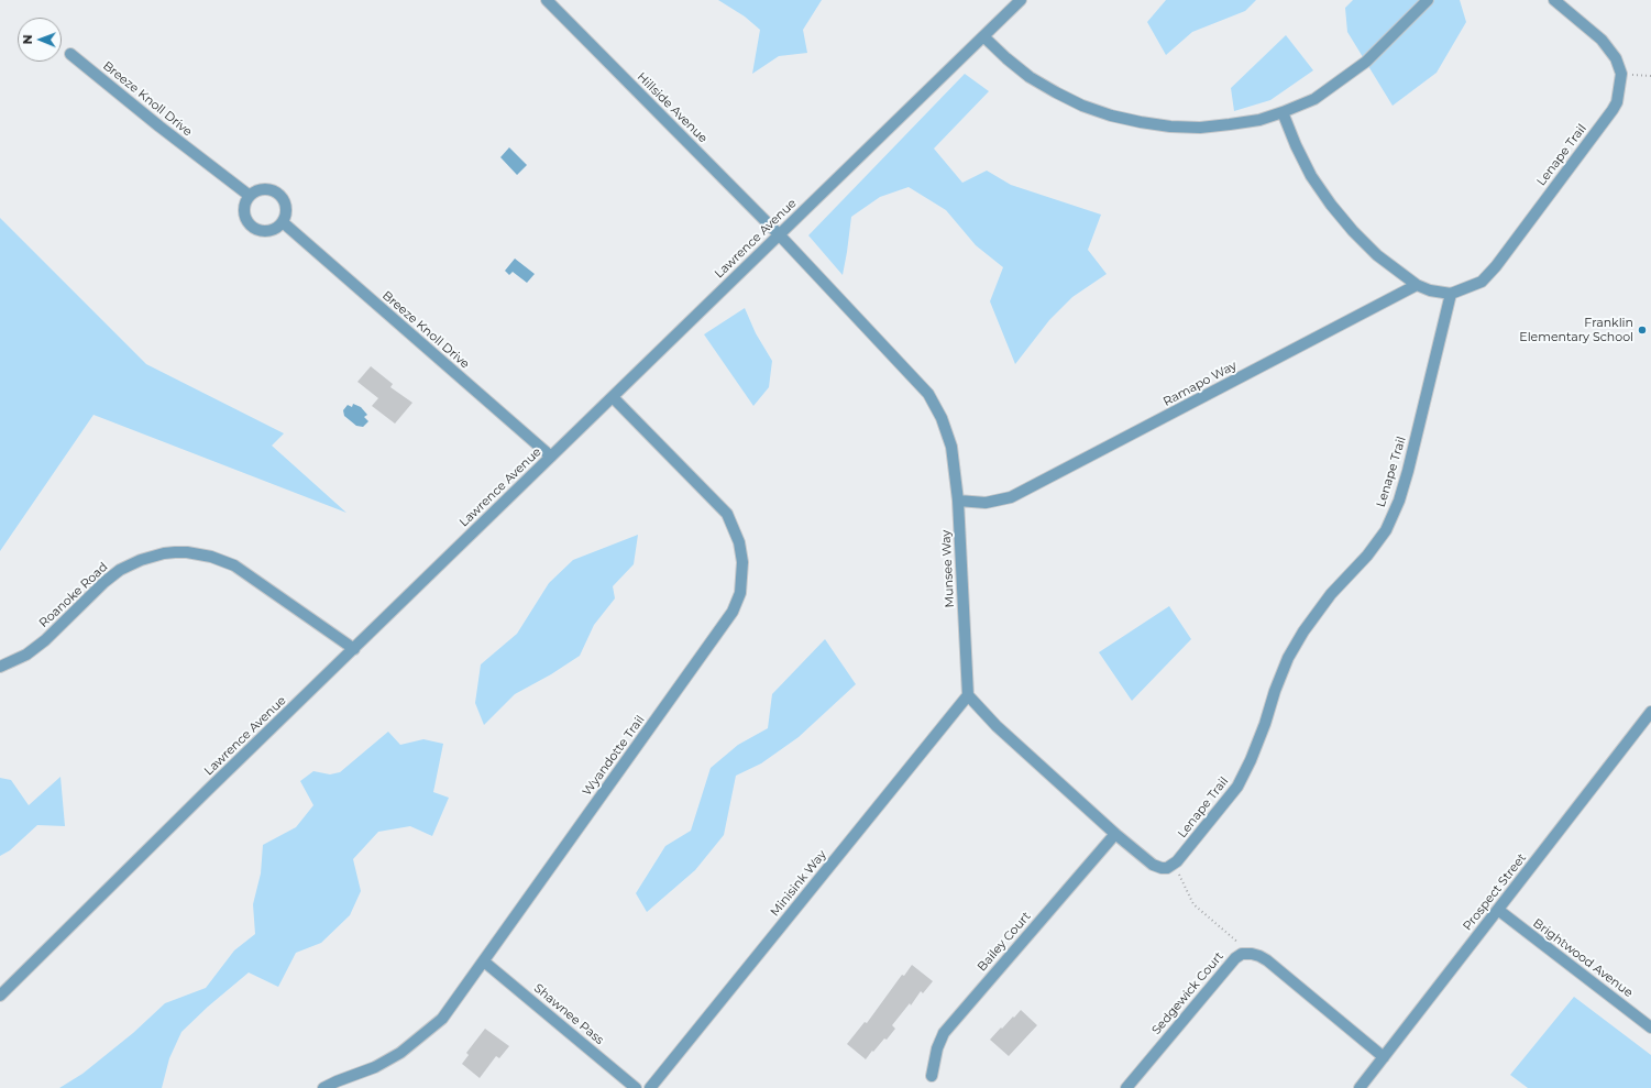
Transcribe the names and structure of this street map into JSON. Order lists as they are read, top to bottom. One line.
{"streets":{"street":["Breeze Knoll Drive","Hillside Avenue","Lenape Trail","Lawrence Avenue","Ramapo Way","Munsee Way","Roanoke Road","Wyandotte Trail","Minisink Way","Prospect Street","Bailey Court","Brightwood Avenue","Sedgewick Court","Shawnee Pass"]},"crossings":[["Breeze Knoll Drive","Lawrence Avenue"],["Hillside Avenue","Lawrence Avenue"],["Hillside Avenue","Munsee Way"],["Lawrence Avenue","Munsee Way"],["Lawrence Avenue","Roanoke Road"],["Lawrence Avenue","Wyandotte Trail"],["Ramapo Way","Munsee Way"],["Munsee Way","Minisink Way"],["Wyandotte Trail","Shawnee Pass"],["Prospect Street","Brightwood Avenue"]],"places":["Franklin Elementary School"],"north":"left"}
